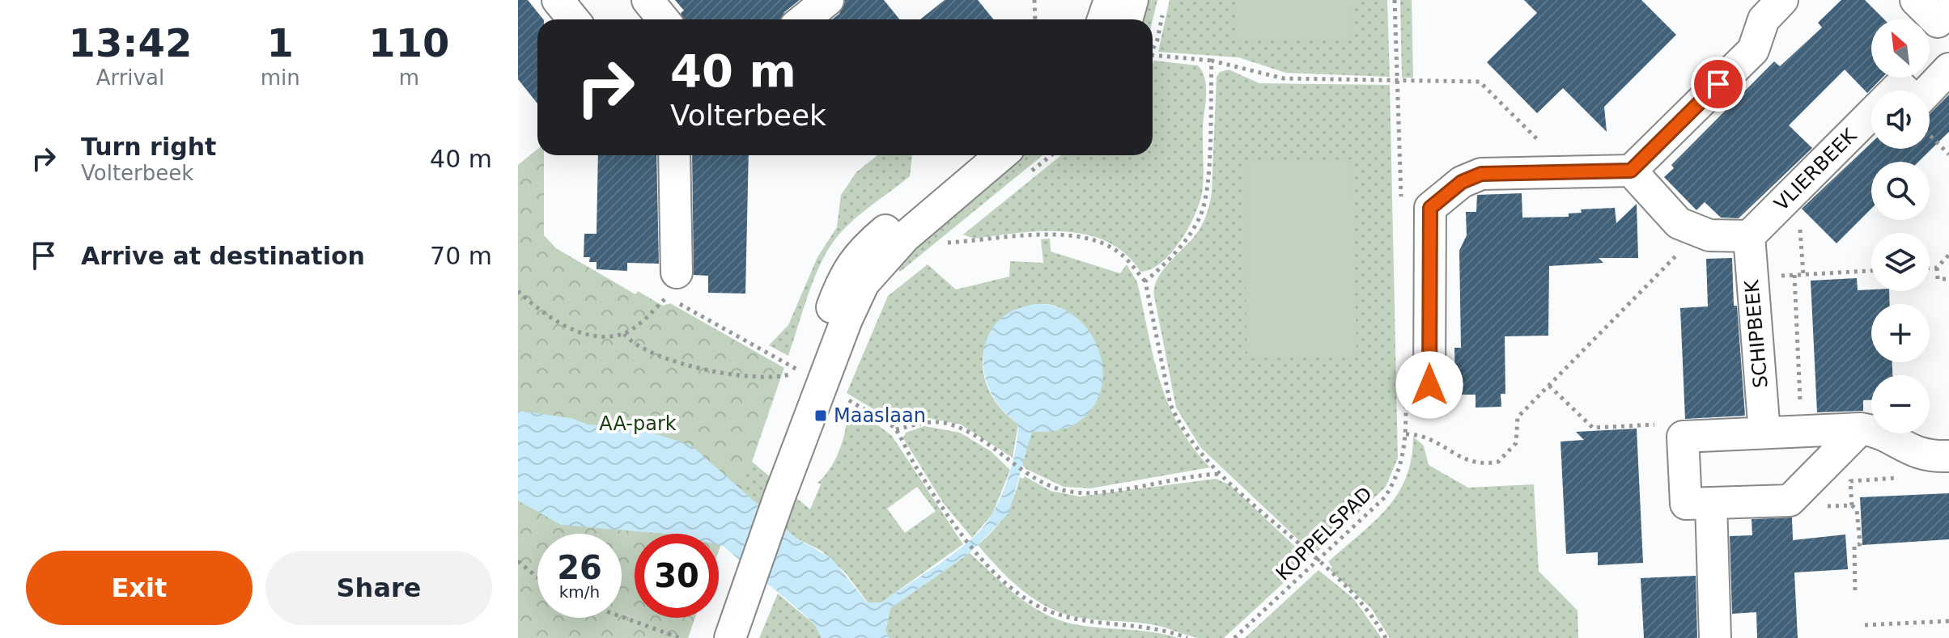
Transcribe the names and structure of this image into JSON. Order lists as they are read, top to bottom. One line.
{"streets":{"street":["VLIERBEEK","SCHIPBEEK"],"path":["KOPPELSPAD"]},"crossings":[["VLIERBEEK","SCHIPBEEK"]],"parks":["AA-park"],"places":{"transit":["Maaslaan"]},"north":"top left","page":{"eta":["13:42","Arrival","1","min","110","m"],"map_buttons":["+","−"],"turn":["40 m","Volterbeek"],"list":[{"name":"Turn right","note":"Volterbeek","value":"40 m"},{"name":"Arrive at destination","value":"70 m"}],"speed":"26 km/h","limit":"30","buttons":["Exit","Share"]}}
